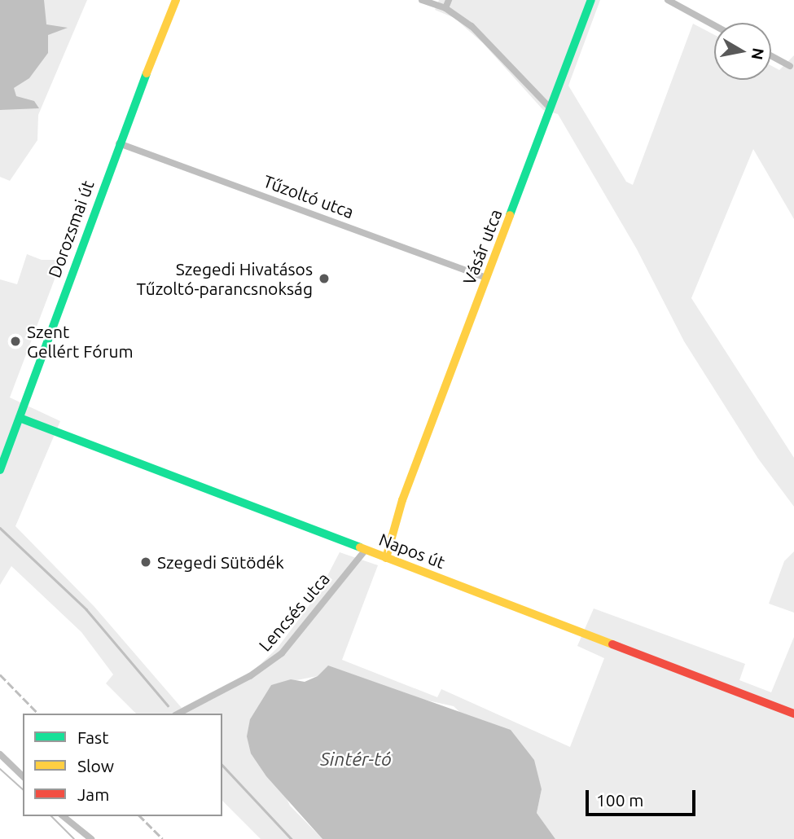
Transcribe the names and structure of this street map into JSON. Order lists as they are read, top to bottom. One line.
{"streets":{"street":["Tűzoltó utca","Dorozsmai út","Vásár utca","Napos út","Lencsés utca"]},"crossings":[["Tűzoltó utca","Dorozsmai út"],["Tűzoltó utca","Vásár utca"],["Dorozsmai út","Napos út"],["Vásár utca","Napos út"],["Napos út","Lencsés utca"]],"water":["Sintér-tó"],"places":["Szegedi Hivatásos Tűzoltó-parancsnokság","Szent Gellért Fórum","Szegedi Sütödék"],"legend":["Fast","Slow","Jam"],"scale_bar":"100 m","north":"right"}
